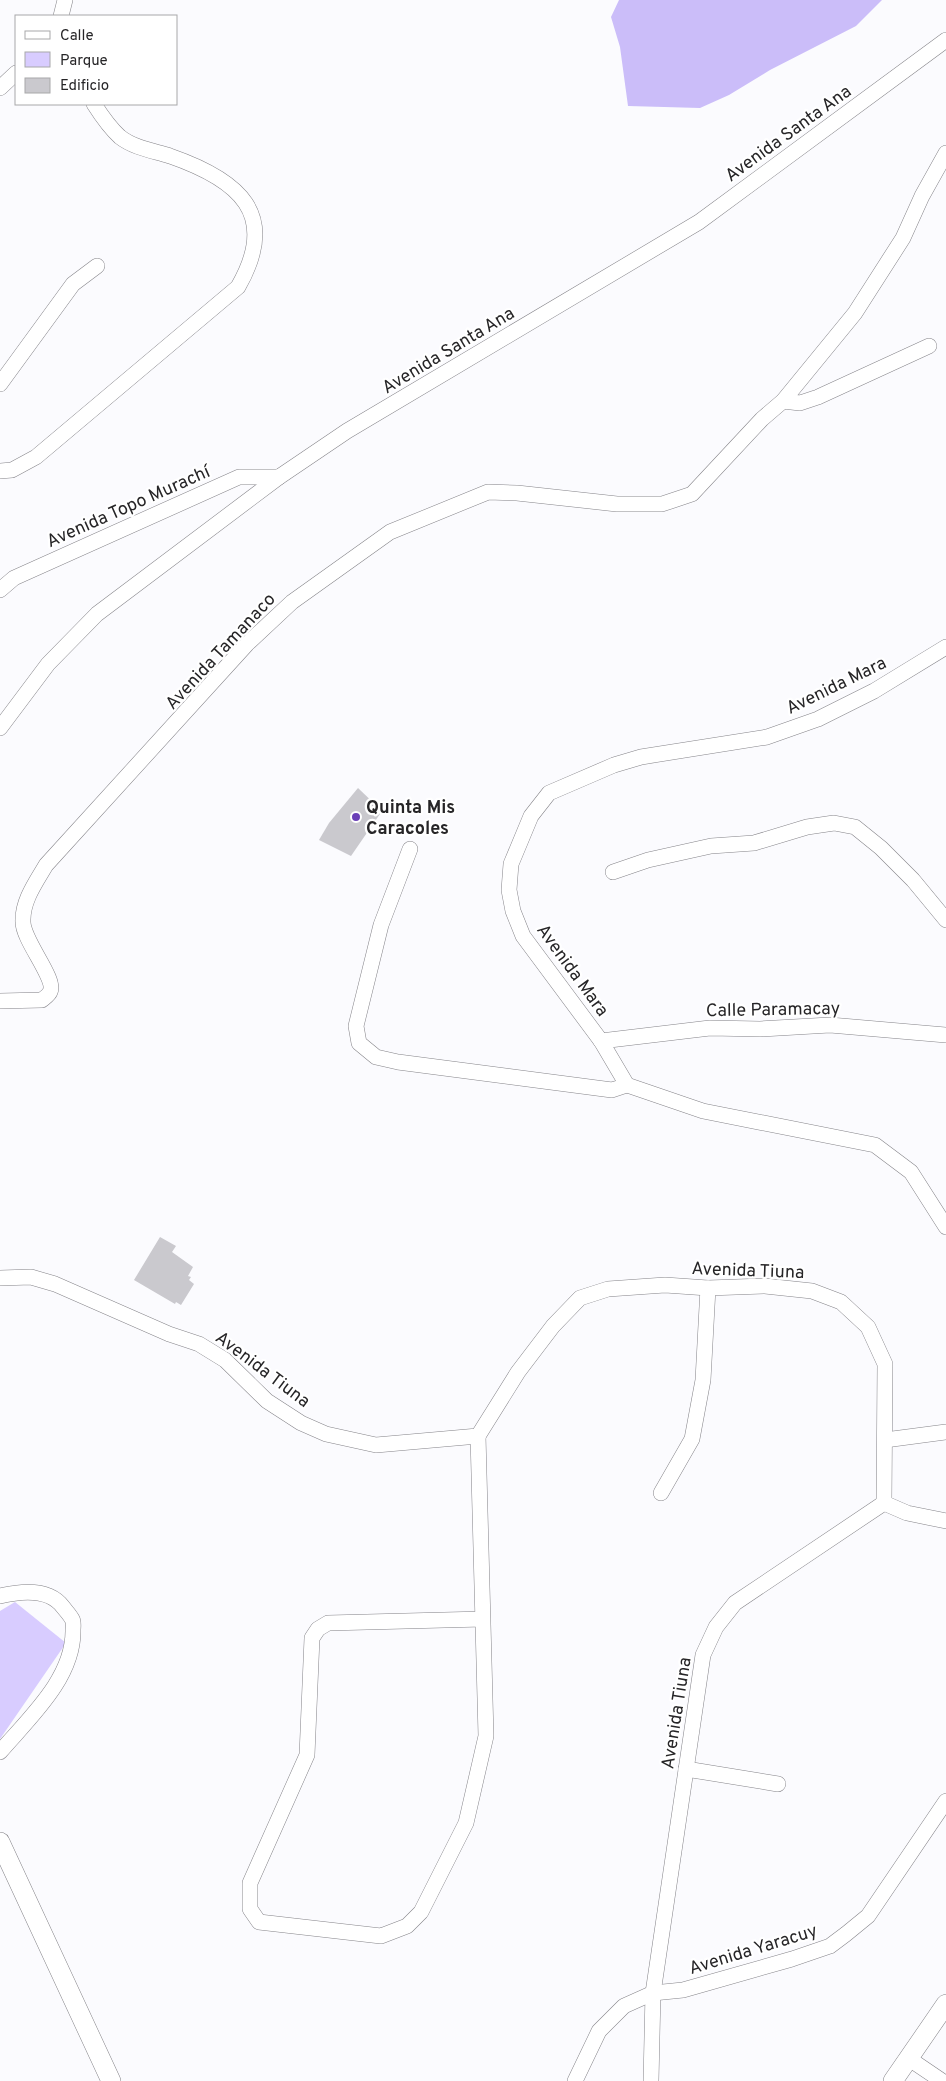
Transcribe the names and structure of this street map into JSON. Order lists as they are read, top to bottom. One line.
{"streets":{"street":["Avenida Santa Ana","Avenida Topo Murachí","Avenida Tamanaco","Avenida Mara","Calle Paramacay","Avenida Tiuna","Avenida Yaracuy"]},"crossings":[["Avenida Santa Ana","Avenida Topo Murachí"],["Avenida Mara","Calle Paramacay"],["Avenida Tiuna","Avenida Yaracuy"]],"places":["Quinta Mis Caracoles"],"legend":["Calle","Parque","Edificio"]}
